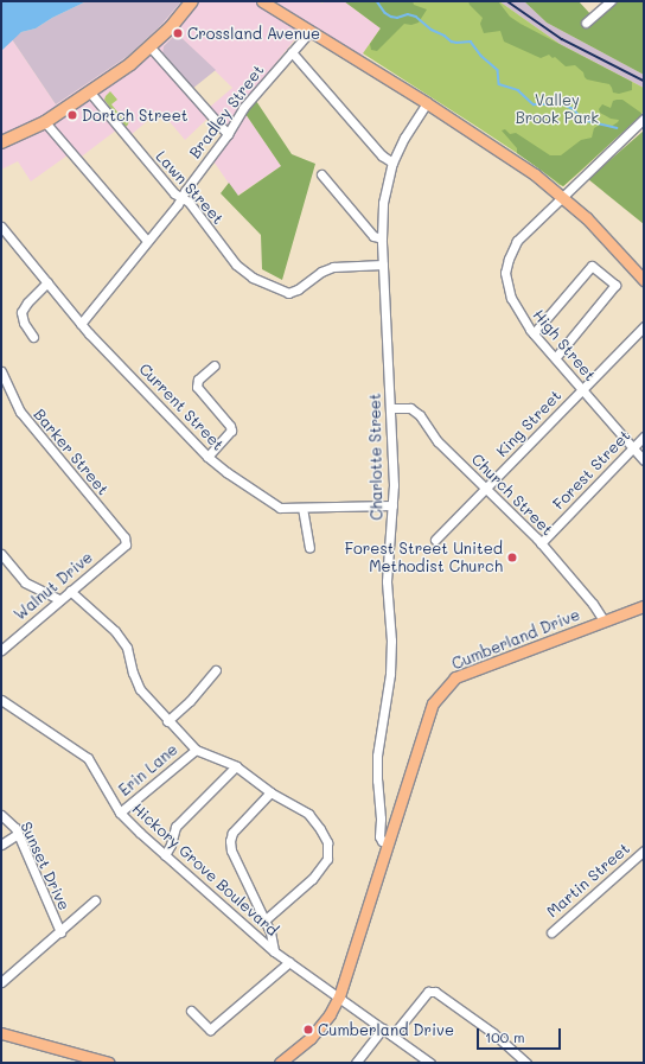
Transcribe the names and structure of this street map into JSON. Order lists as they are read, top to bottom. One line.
{"streets":{"main road":["Cumberland Drive"],"street":["Bradley Street","Lawn Street","High Street","Current Street","King Street","Barker Street","Charlotte Street","Forest Street","Church Street","Walnut Drive","Erin Lane","Sunset Drive","Hickory Grove Boulevard","Martin Street"]},"crossings":[["Bradley Street","Lawn Street"],["Bradley Street","Current Street"],["Lawn Street","Charlotte Street"],["High Street","King Street"],["High Street","Forest Street"],["Current Street","Charlotte Street"],["King Street","Church Street"],["Barker Street","Walnut Drive"],["Charlotte Street","Church Street"],["Charlotte Street","Cumberland Drive"],["Forest Street","Church Street"],["Church Street","Cumberland Drive"],["Cumberland Drive","Hickory Grove Boulevard"],["Erin Lane","Hickory Grove Boulevard"]],"parks":["Valley Brook Park"],"places":["Crossland Avenue","Dortch Street","Forest Street United Methodist Church","Cumberland Drive"],"scale_bar":"100 m"}
